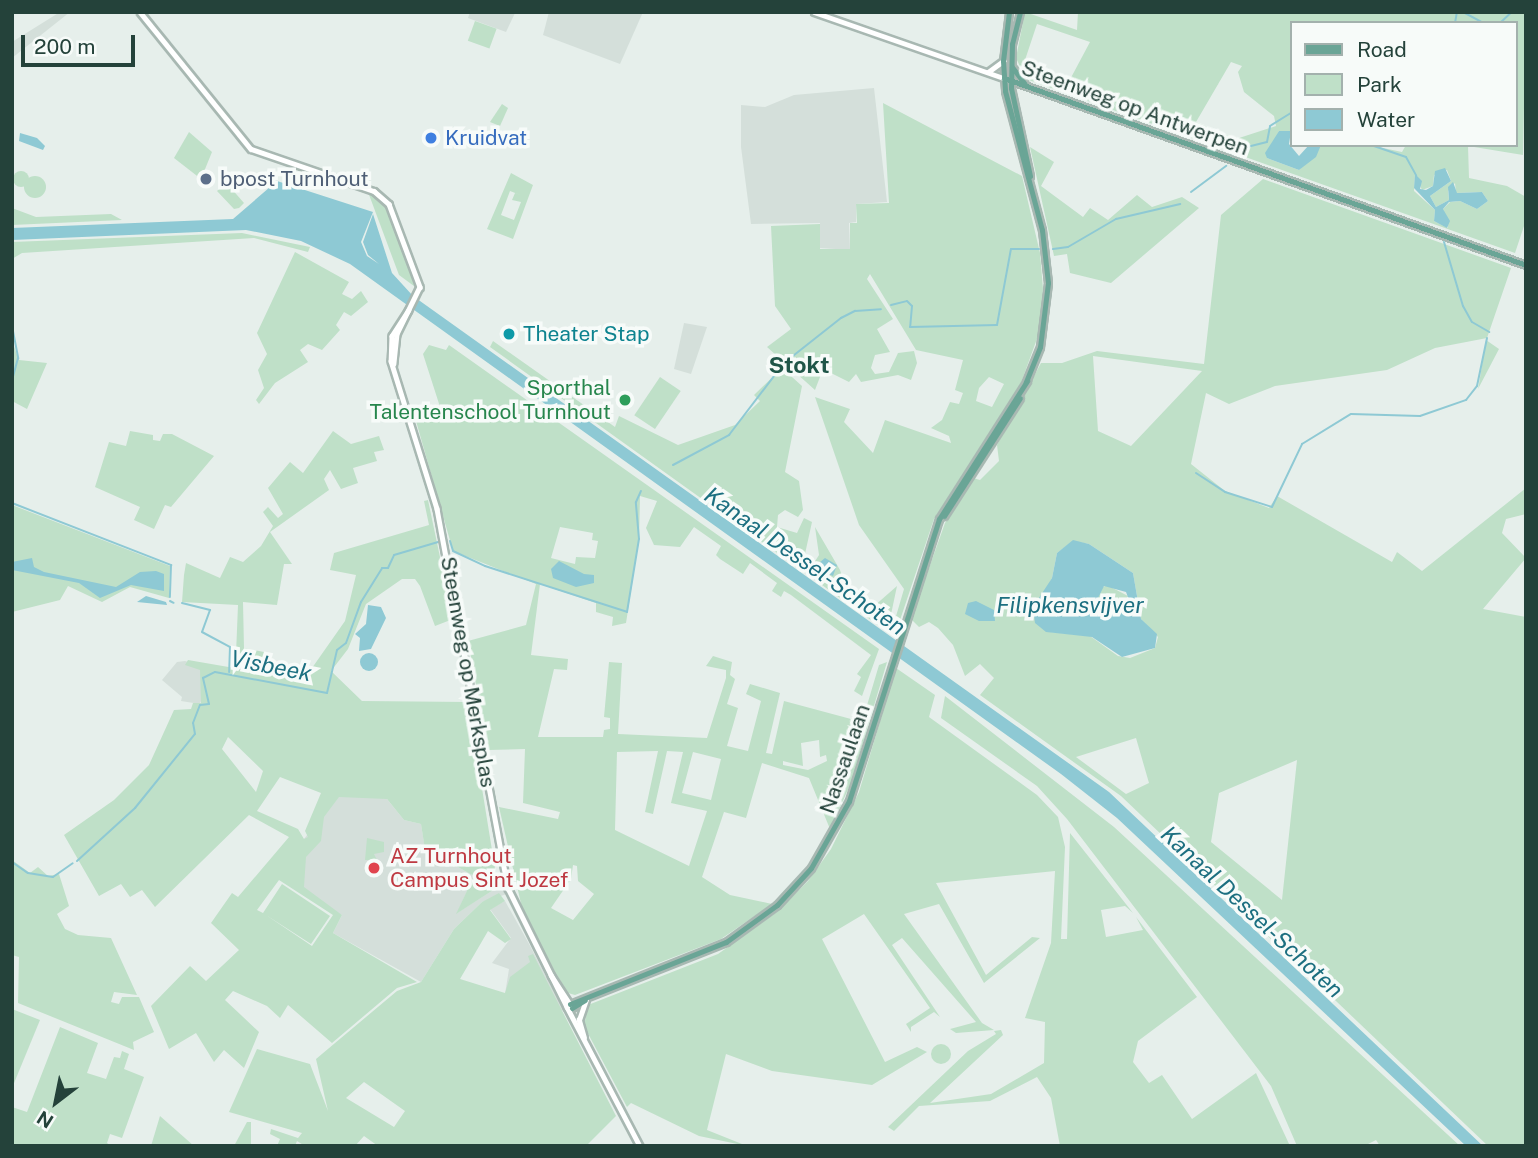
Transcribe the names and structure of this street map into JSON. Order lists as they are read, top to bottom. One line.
{"streets":{"main road":["Steenweg op Antwerpen","Nassaulaan"],"street":["Steenweg op Merksplas"]},"crossings":[["Steenweg op Antwerpen","Nassaulaan"],["Steenweg op Merksplas","Nassaulaan"]],"districts":["Stokt"],"water":["Kanaal Dessel-Schoten","Filipkensvijver","Visbeek"],"places":["Kruidvat","bpost Turnhout","Theater Stap","Sporthal Talentenschool Turnhout","AZ Turnhout Campus Sint Jozef"],"legend":["Road","Park","Water"],"scale_bar":"200 m","north":"bottom left"}
